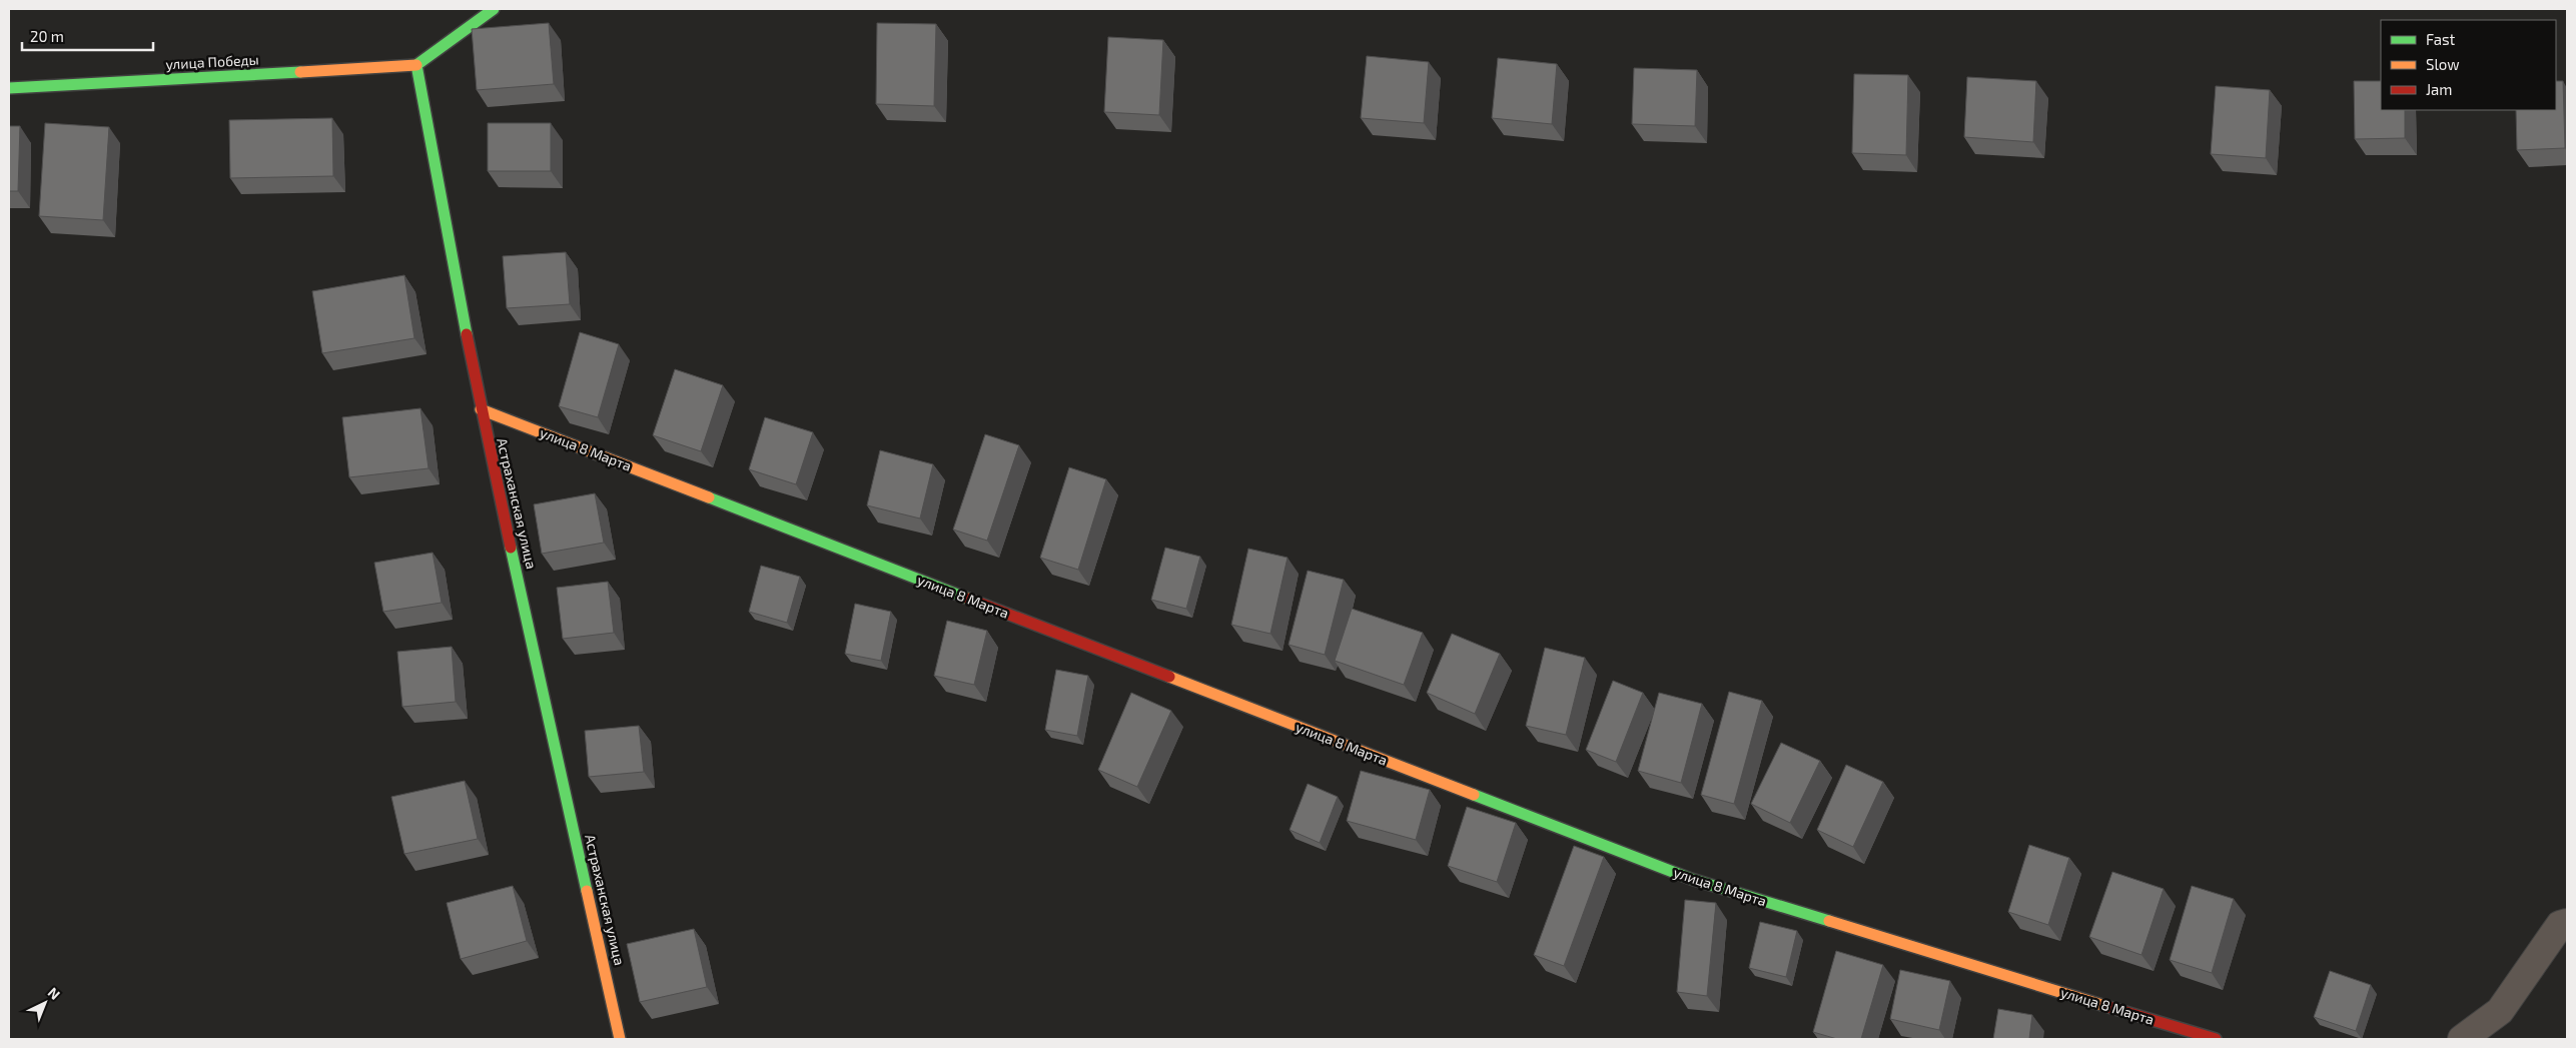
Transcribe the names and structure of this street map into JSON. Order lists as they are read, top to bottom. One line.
{"streets":{"street":["улица Победы","улица 8 Марта","Астраханская улица"]},"crossings":[["улица Победы","Астраханская улица"],["улица 8 Марта","Астраханская улица"]],"legend":["Fast","Slow","Jam"],"scale_bar":"20 m","north":"top right"}
